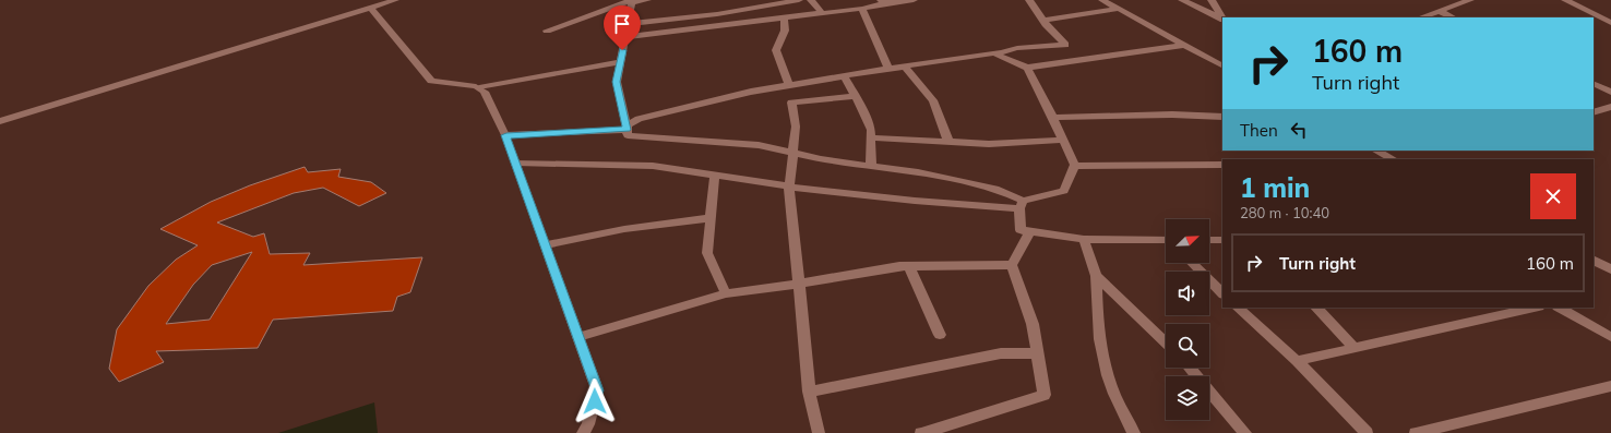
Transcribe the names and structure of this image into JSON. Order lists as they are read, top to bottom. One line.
{"north":"top right","page":{"turn":["160 m","Turn right"],"then":"Then","heading":["1 min","280 m · 10:40"],"list":[{"name":"Turn right","value":"160 m"}]}}
